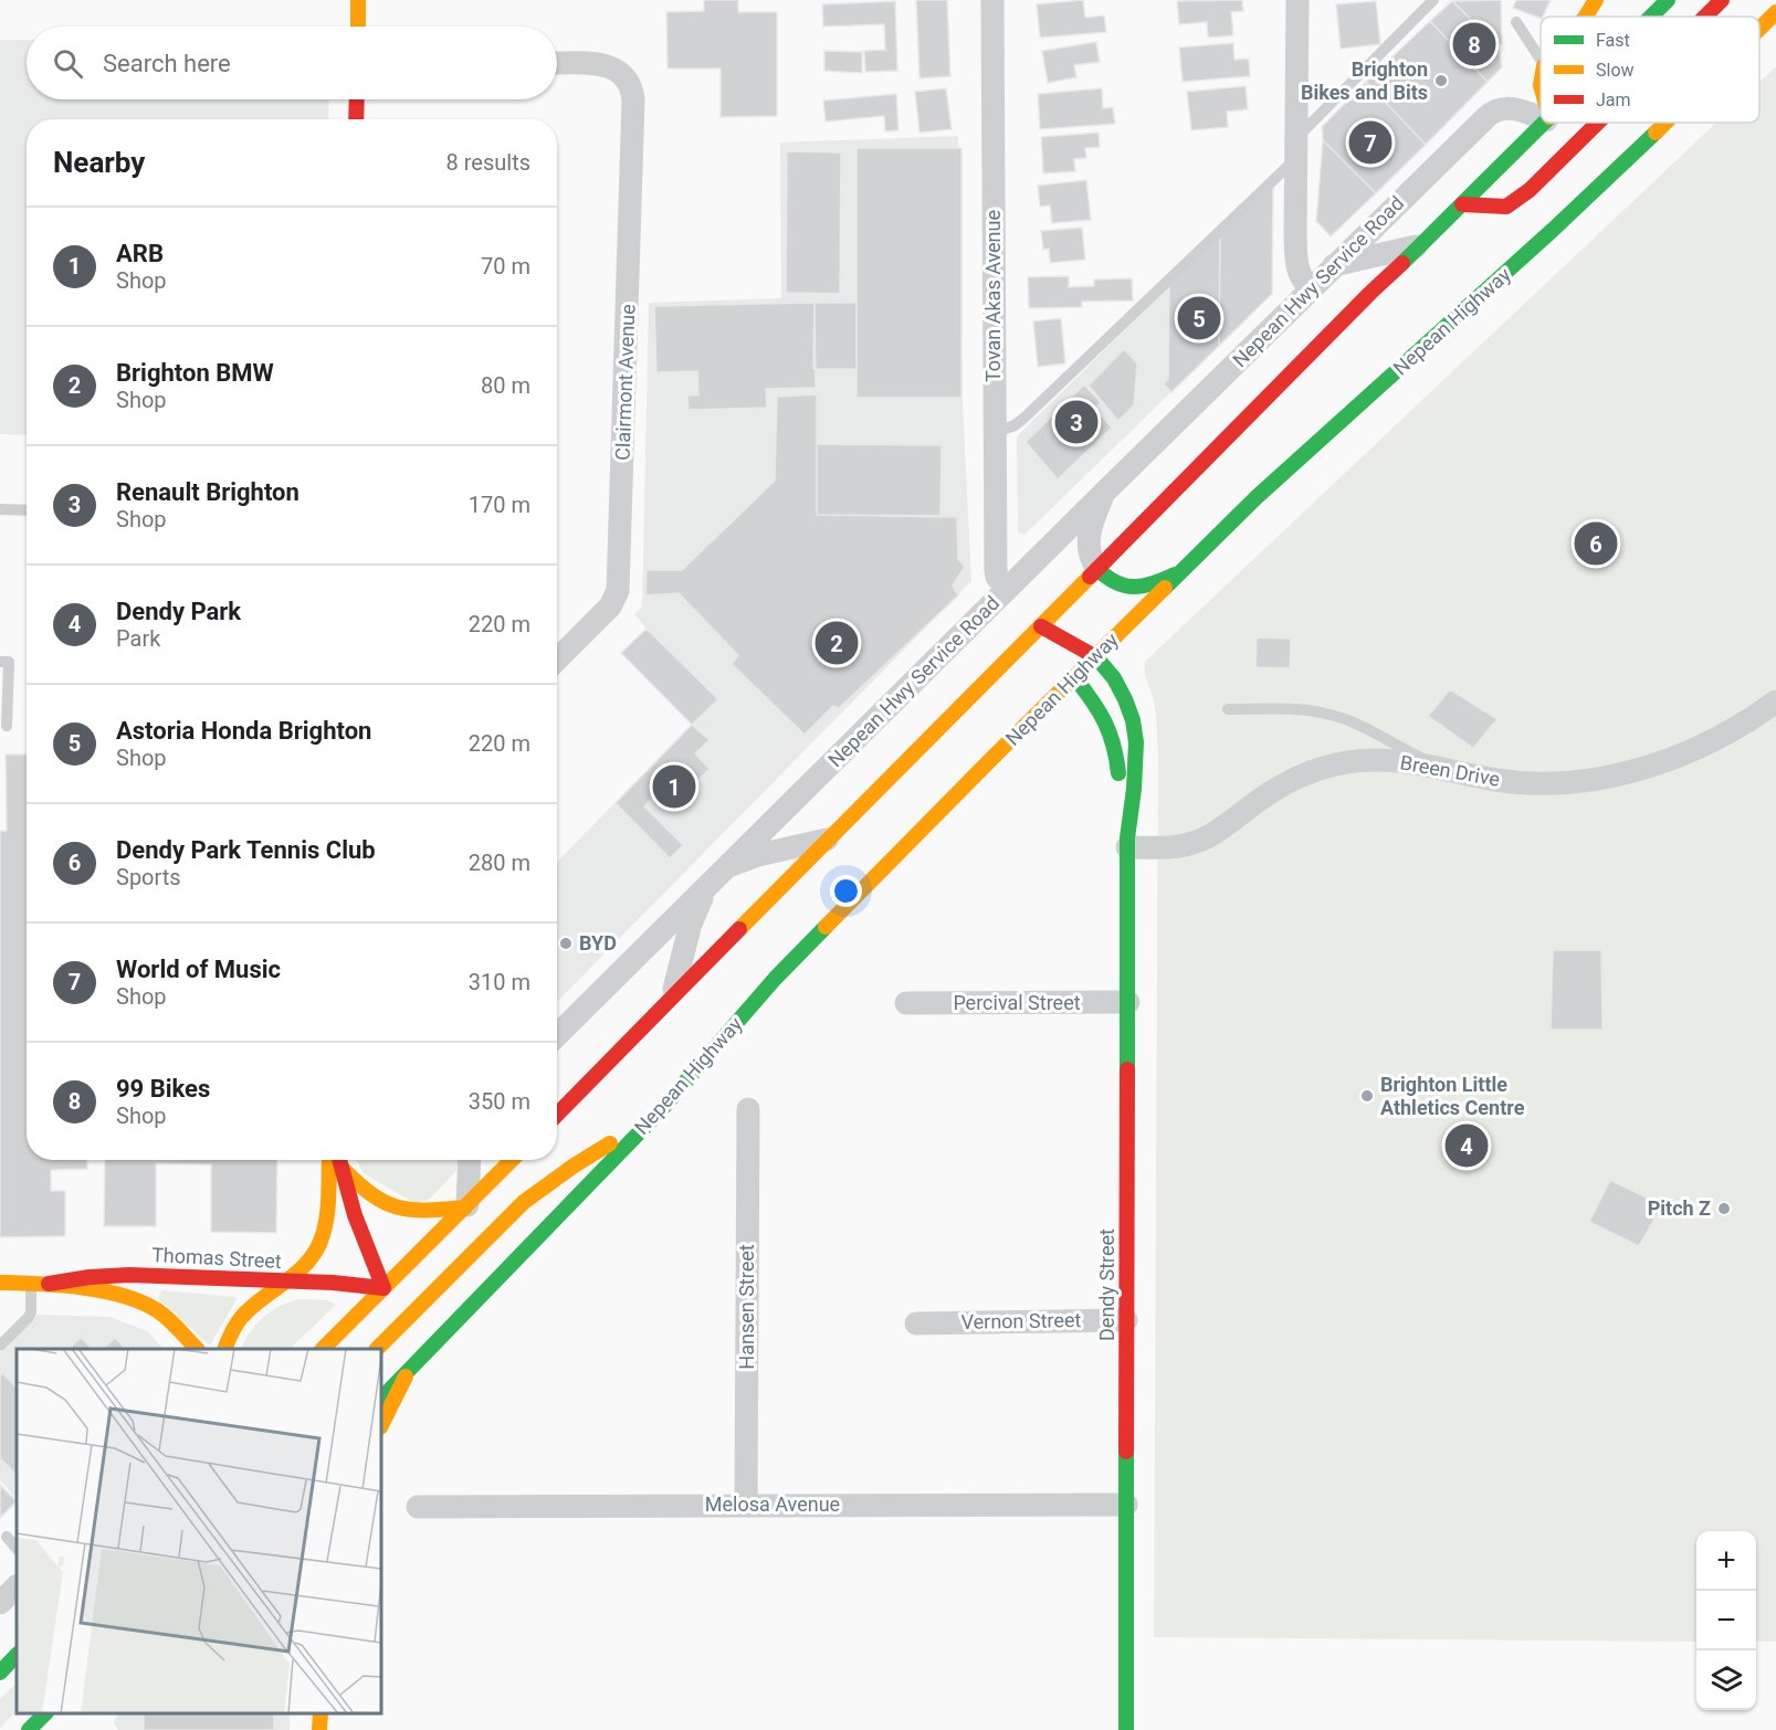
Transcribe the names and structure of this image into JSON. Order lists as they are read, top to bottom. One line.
{"streets":{"main road":["Nepean Highway","Thomas Street","Dendy Street"],"street":["Nepean Hwy Service Road","Tovan Akas Avenue","Clairmont Avenue","Breen Drive","Percival Street","Hansen Street","Vernon Street","Melosa Avenue"]},"crossings":[["Nepean Hwy Service Road","Tovan Akas Avenue"],["Nepean Hwy Service Road","Nepean Highway"],["Nepean Highway","Dendy Street"],["Breen Drive","Dendy Street"],["Percival Street","Dendy Street"],["Dendy Street","Vernon Street"],["Dendy Street","Melosa Avenue"],["Hansen Street","Melosa Avenue"]],"places":["Brighton Bikes and Bits","BYD","Brighton Little Athletics Centre","Pitch Z"],"legend":["Fast","Slow","Jam"],"page":{"pins":["8","7","5","3","6","2","1","4"],"search":"Search here","heading":["Nearby","8 results"],"list":[{"mark":"1","name":"ARB","note":"Shop","value":"70 m"},{"mark":"2","name":"Brighton BMW","note":"Shop","value":"80 m"},{"mark":"3","name":"Renault Brighton","note":"Shop","value":"170 m"},{"mark":"4","name":"Dendy Park","note":"Park","value":"220 m"},{"mark":"5","name":"Astoria Honda Brighton","note":"Shop","value":"220 m"},{"mark":"6","name":"Dendy Park Tennis Club","note":"Sports","value":"280 m"},{"mark":"7","name":"World of Music","note":"Shop","value":"310 m"},{"mark":"8","name":"99 Bikes","note":"Shop","value":"350 m"}],"map_buttons":["+","−"]}}
